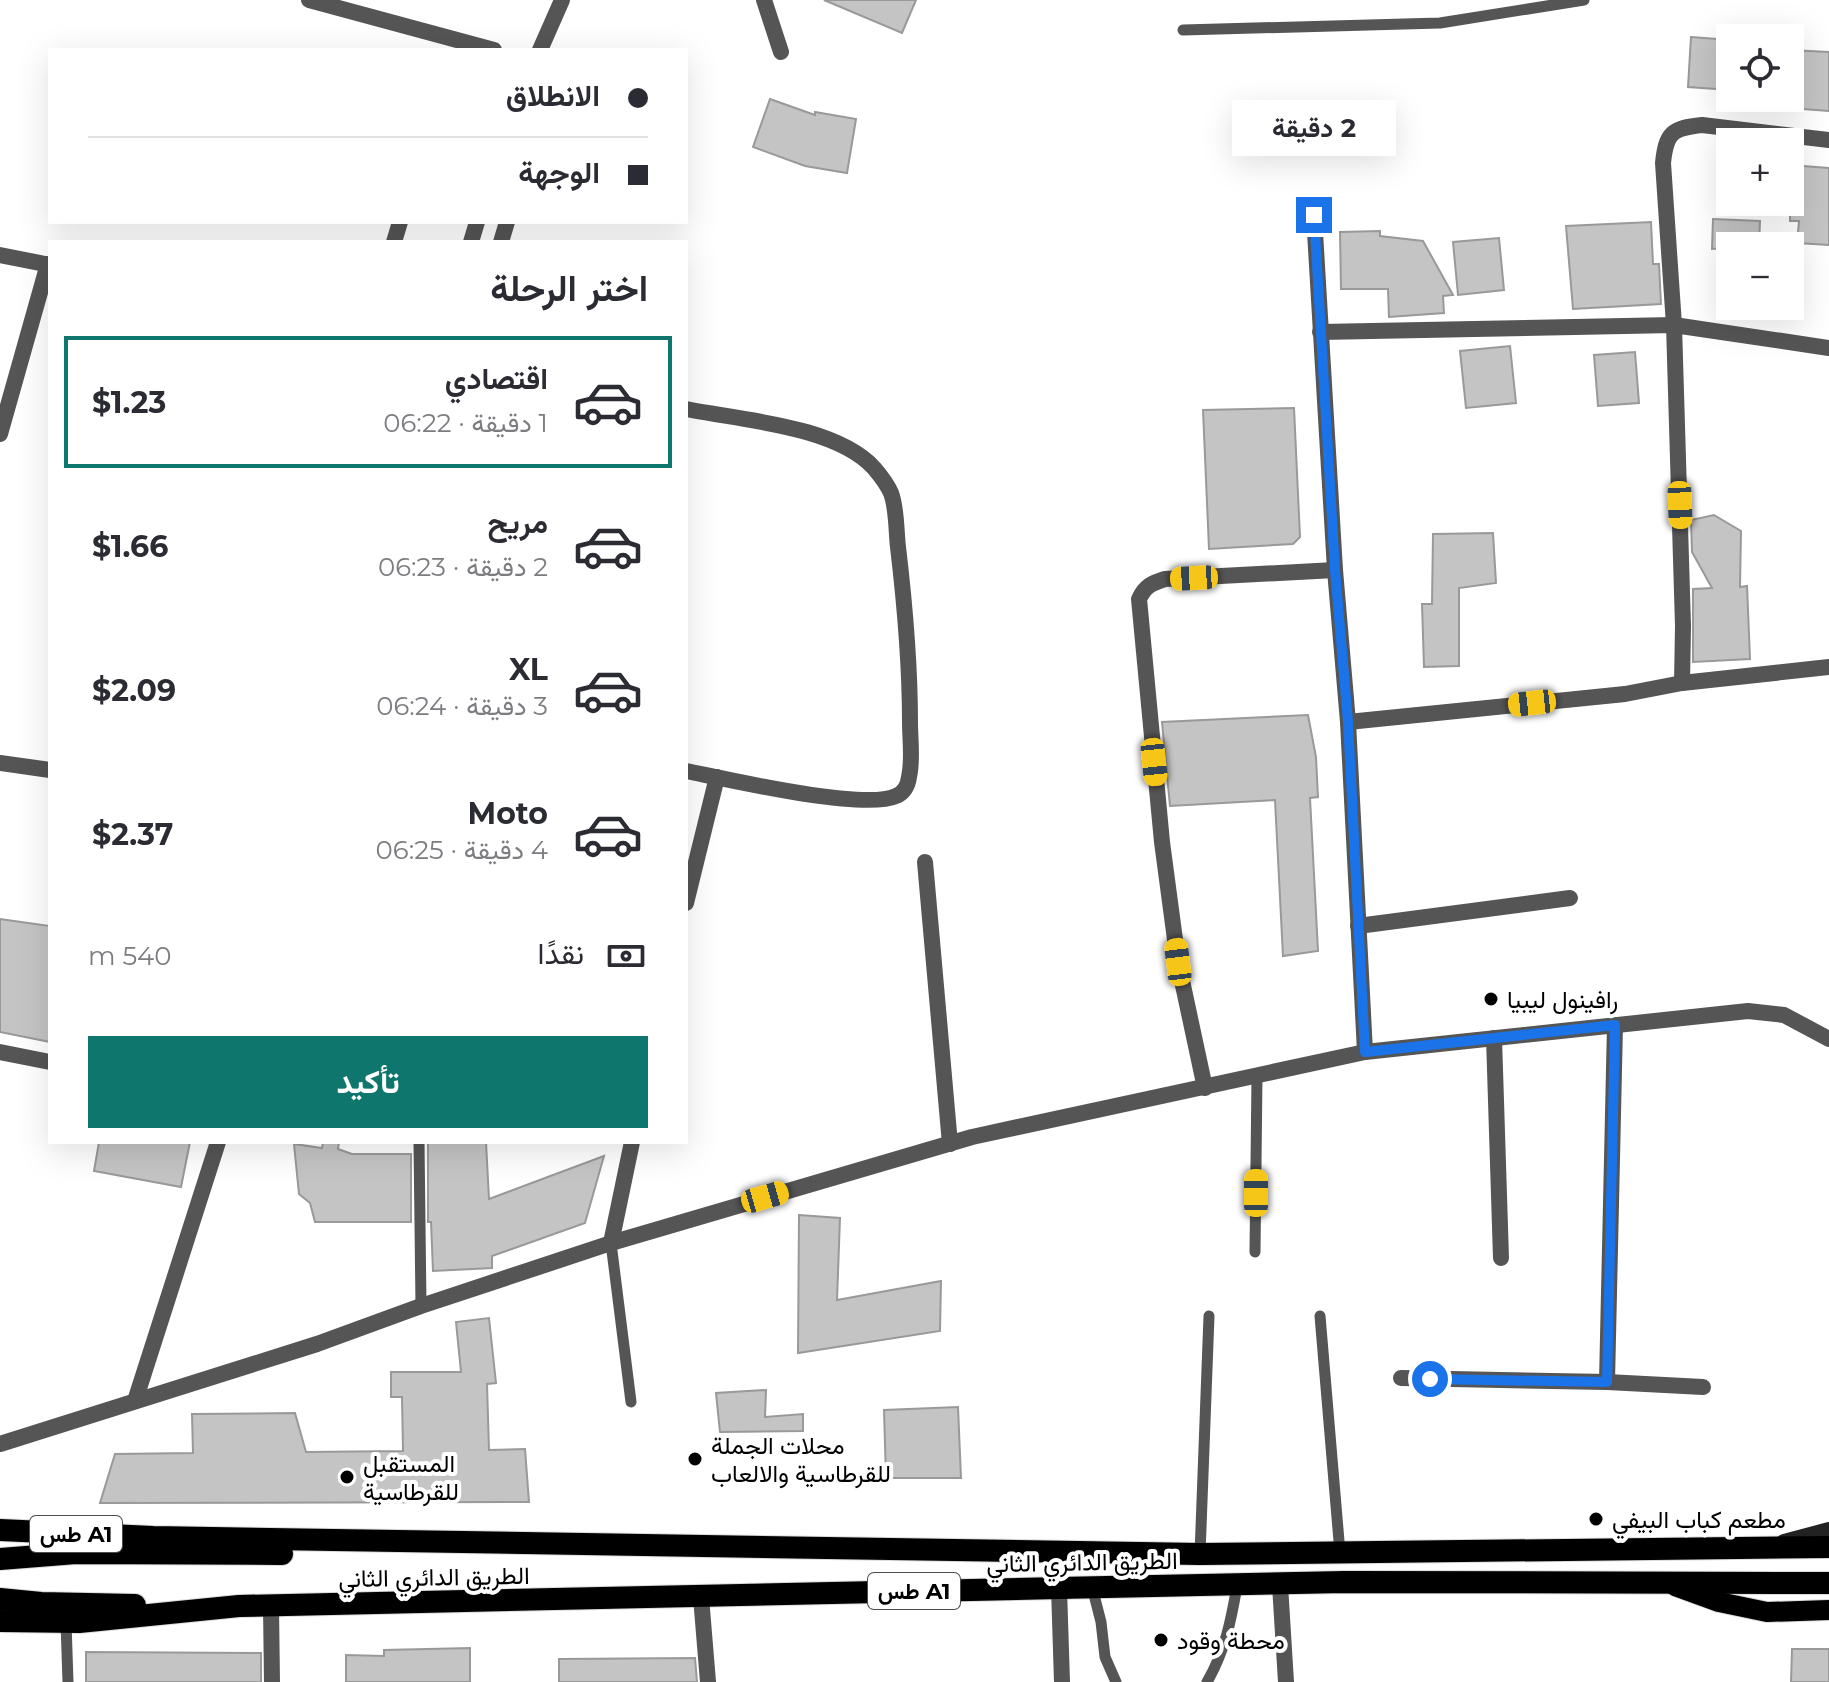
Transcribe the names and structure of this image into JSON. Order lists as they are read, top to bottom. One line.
{"streets":{"highway":["طس A1","الطريق الدائري الثاني"]},"places":["رافينول ليبيا","محلات الجملة للقرطاسية والالعاب","المستقبل للقرطاسية","مطعم كباب البيفي","محطة وقود"],"page":{"map_buttons":["+","−"],"banner":["الانطلاق","الوجهة"],"bubble":"2 دقيقة","heading":"اختر الرحلة","list":[{"name":"اقتصادي","note":"1 دقيقة · 06:22","value":"$1.23"},{"name":"مريح","note":"2 دقيقة · 06:23","value":"$1.66"},{"name":"XL","note":"3 دقيقة · 06:24","value":"$2.09"},{"name":"Moto","note":"4 دقيقة · 06:25","value":"$2.37"}],"pay":["نقدًا","540 m"],"buttons":"تأكيد"}}
